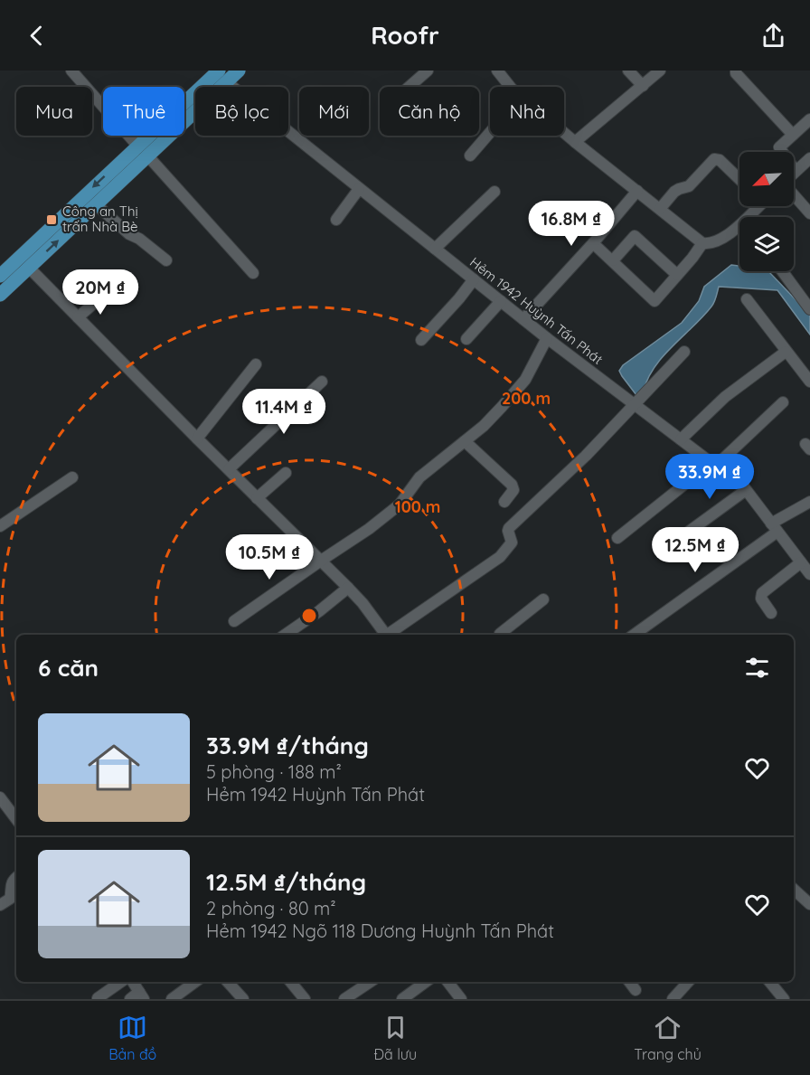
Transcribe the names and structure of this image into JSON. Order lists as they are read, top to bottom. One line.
{"streets":{"street":["Hẻm 1942 Huỳnh Tấn Phát"]},"places":{"transit":["Công an Thị trấn Nhà Bè"]},"north":"bottom left","page":{"header":"Roofr","chip":["Mua","Thuê","Bộ lọc","Mới","Căn hộ","Nhà"],"price":["16.8M ₫","20M ₫","11.4M ₫","33.9M ₫","12.5M ₫","10.5M ₫"],"heading":"6 căn","list":[{"name":"33.9M ₫/tháng","note":"5 phòng · 188 m² · Hẻm 1942 Huỳnh Tấn Phát"},{"name":"12.5M ₫/tháng","note":"2 phòng · 80 m² · Hẻm 1942 Ngõ 118 Dương Huỳnh Tấn Phát"}],"tabs":["Bản đồ","Đã lưu","Trang chủ"]},"rings":["200 m","100 m"]}
